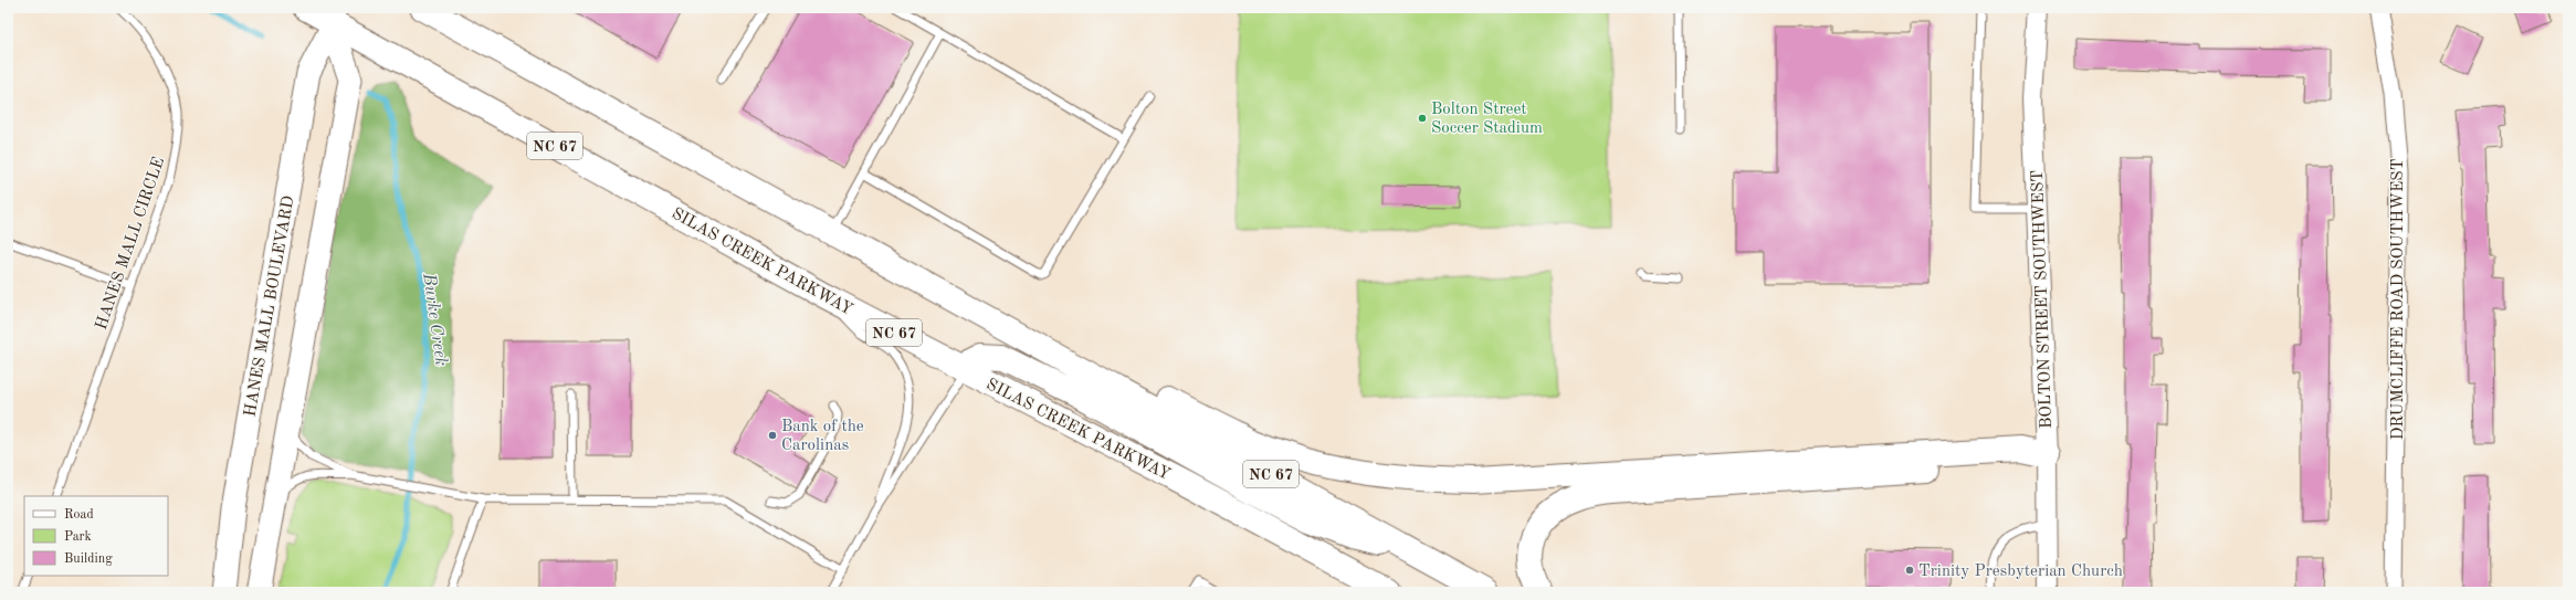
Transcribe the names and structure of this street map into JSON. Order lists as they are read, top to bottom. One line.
{"streets":{"main road":["NC 67","SILAS CREEK PARKWAY","HANES MALL BOULEVARD"],"street":["BOLTON STREET SOUTHWEST","DRUMCLIFFE ROAD SOUTHWEST"],"lane":["HANES MALL CIRCLE"]},"crossings":[["SILAS CREEK PARKWAY","HANES MALL BOULEVARD"]],"water":["Burke Creek"],"places":["Bolton Street Soccer Stadium","Bank of the Carolinas","Trinity Presbyterian Church"],"legend":["Road","Park","Building"]}
